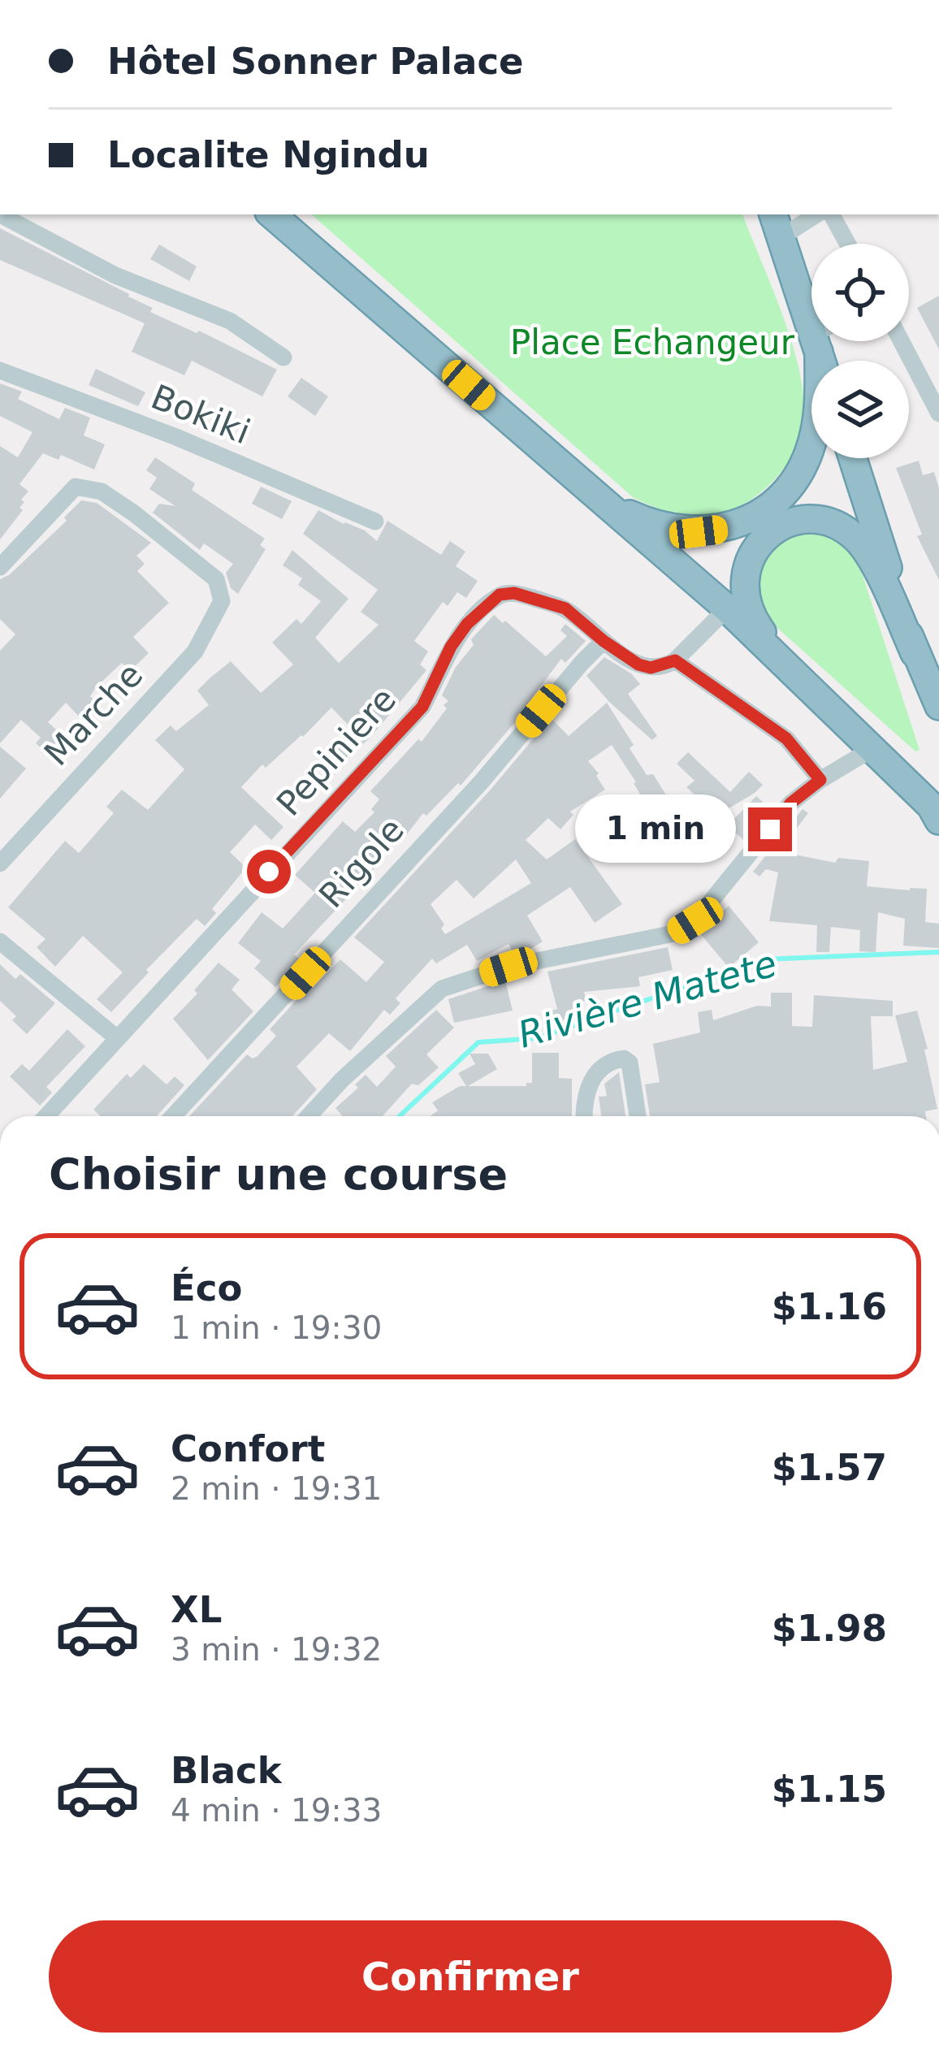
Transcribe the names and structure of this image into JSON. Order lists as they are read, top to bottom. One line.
{"streets":{"street":["Bokiki","Marche","Pepiniere","Rigole"]},"crossings":[["Pepiniere","Rigole"]],"water":["Rivière Matete"],"parks":["Place Echangeur"],"page":{"banner":["Hôtel Sonner Palace","Localite Ngindu"],"bubble":"1 min","heading":"Choisir une course","list":[{"name":"Éco","note":"1 min · 19:30","value":"$1.16"},{"name":"Confort","note":"2 min · 19:31","value":"$1.57"},{"name":"XL","note":"3 min · 19:32","value":"$1.98"},{"name":"Black","note":"4 min · 19:33","value":"$1.15"}],"buttons":"Confirmer"}}
